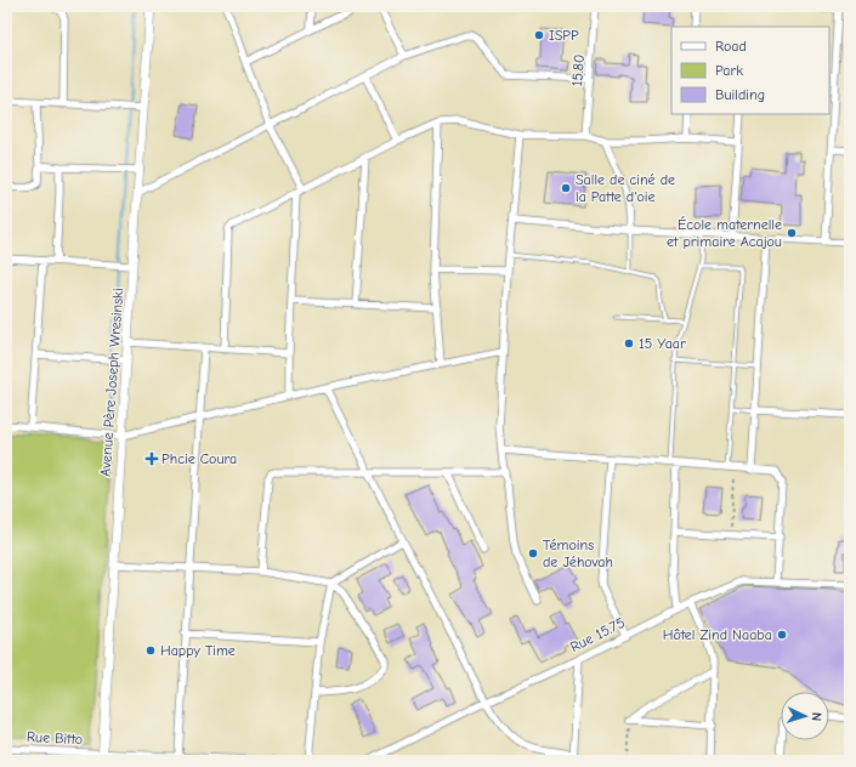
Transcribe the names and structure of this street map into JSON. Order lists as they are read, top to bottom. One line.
{"streets":{"street":["15.80","Avenue Père Joseph Wresinski","Rue 15.75","Rue Bitto"]},"crossings":[["Avenue Père Joseph Wresinski","Rue Bitto"]],"places":{"other":["ISPP","Salle de ciné de la Patte d'oie","École maternelle et primaire Acajou","15 Yaar","Témoins de Jéhovah","Hôtel Zind Naaba","Happy Time"],"health":["Phcie Coura"]},"legend":["Road","Park","Building"],"north":"right"}
